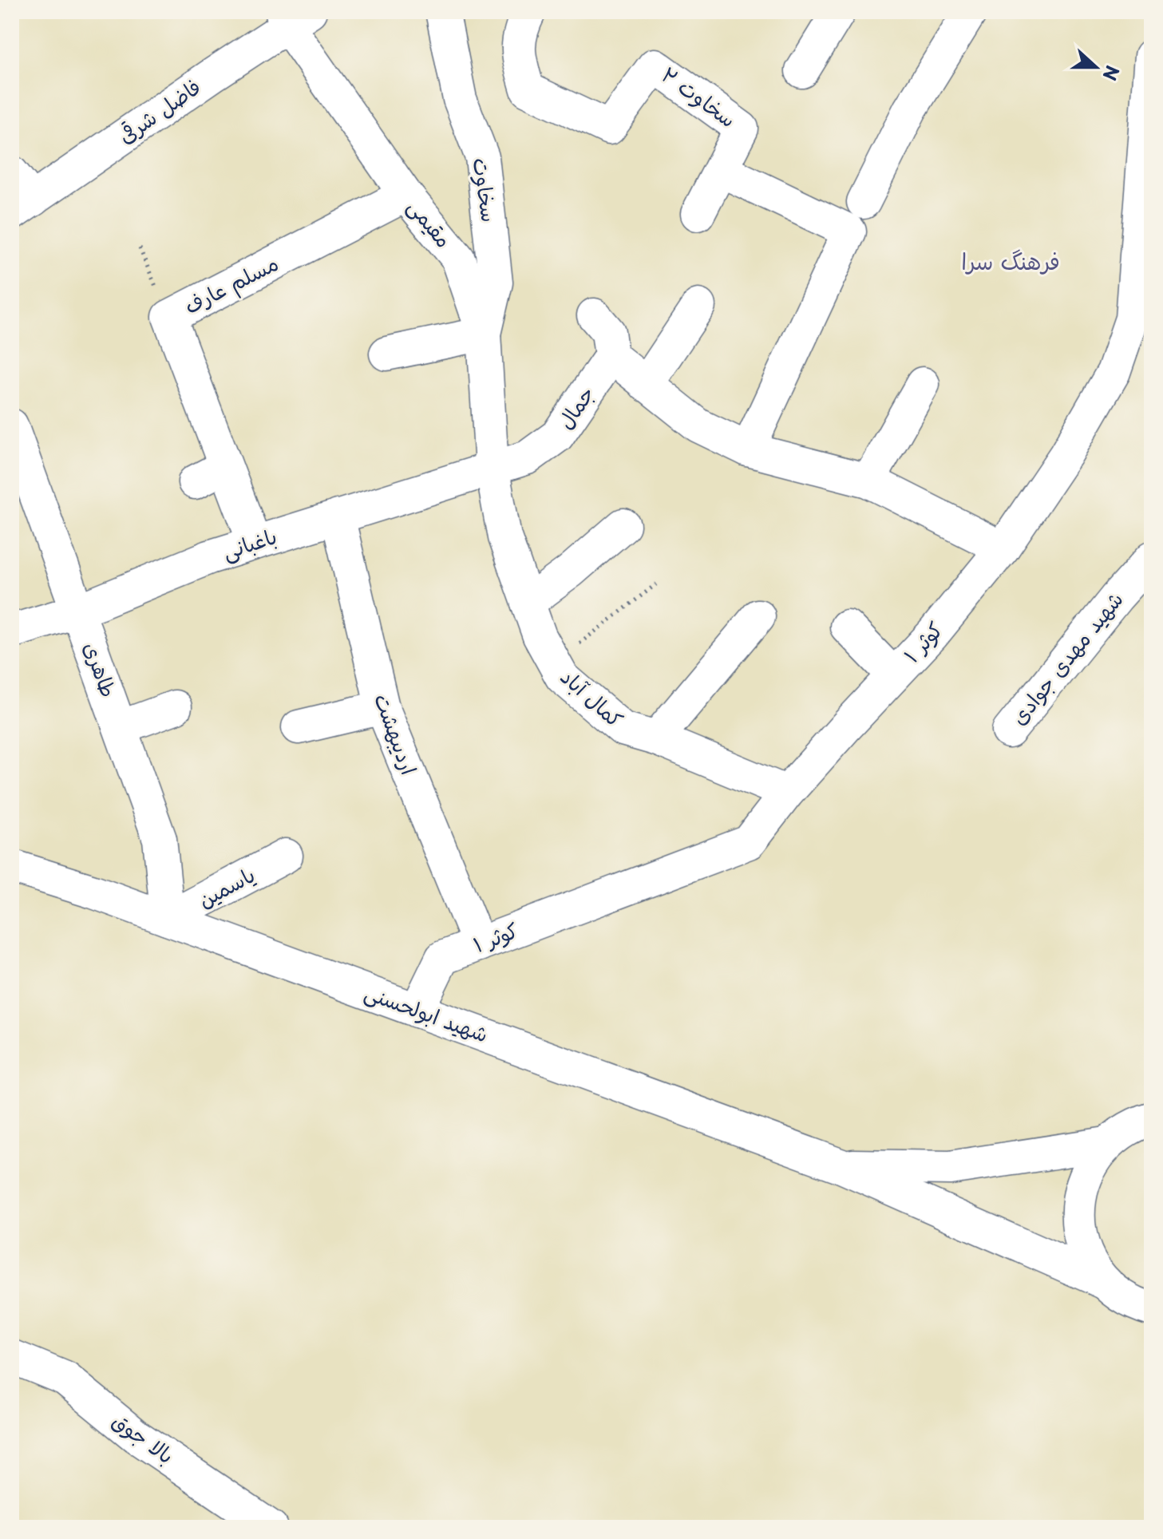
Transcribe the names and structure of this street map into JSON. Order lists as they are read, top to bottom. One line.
{"streets":{"street":["سخاوت ۲","فاضل شرقی","سخاوت","مقیمی","مسلم عارف","جمال","باغبانی","کوثر ۱","شهید مهدی جوادی","طاهری","کمال آباد","اردیبهشت","یاسمین","شهید ابولحسنی","بالا جوق"]},"crossings":[["فاضل شرقی","مقیمی"],["سخاوت","مقیمی"],["مقیمی","مسلم عارف"],["مقیمی","جمال"],["مقیمی","باغبانی"],["مقیمی","کمال آباد"],["مسلم عارف","باغبانی"],["جمال","باغبانی"],["جمال","کمال آباد"],["باغبانی","طاهری"],["باغبانی","کمال آباد"],["باغبانی","اردیبهشت"],["کوثر ۱","کمال آباد"],["کوثر ۱","اردیبهشت"],["کوثر ۱","شهید ابولحسنی"],["طاهری","یاسمین"],["طاهری","شهید ابولحسنی"],["یاسمین","شهید ابولحسنی"]],"districts":["فرهنگ سرا"],"north":"right"}
